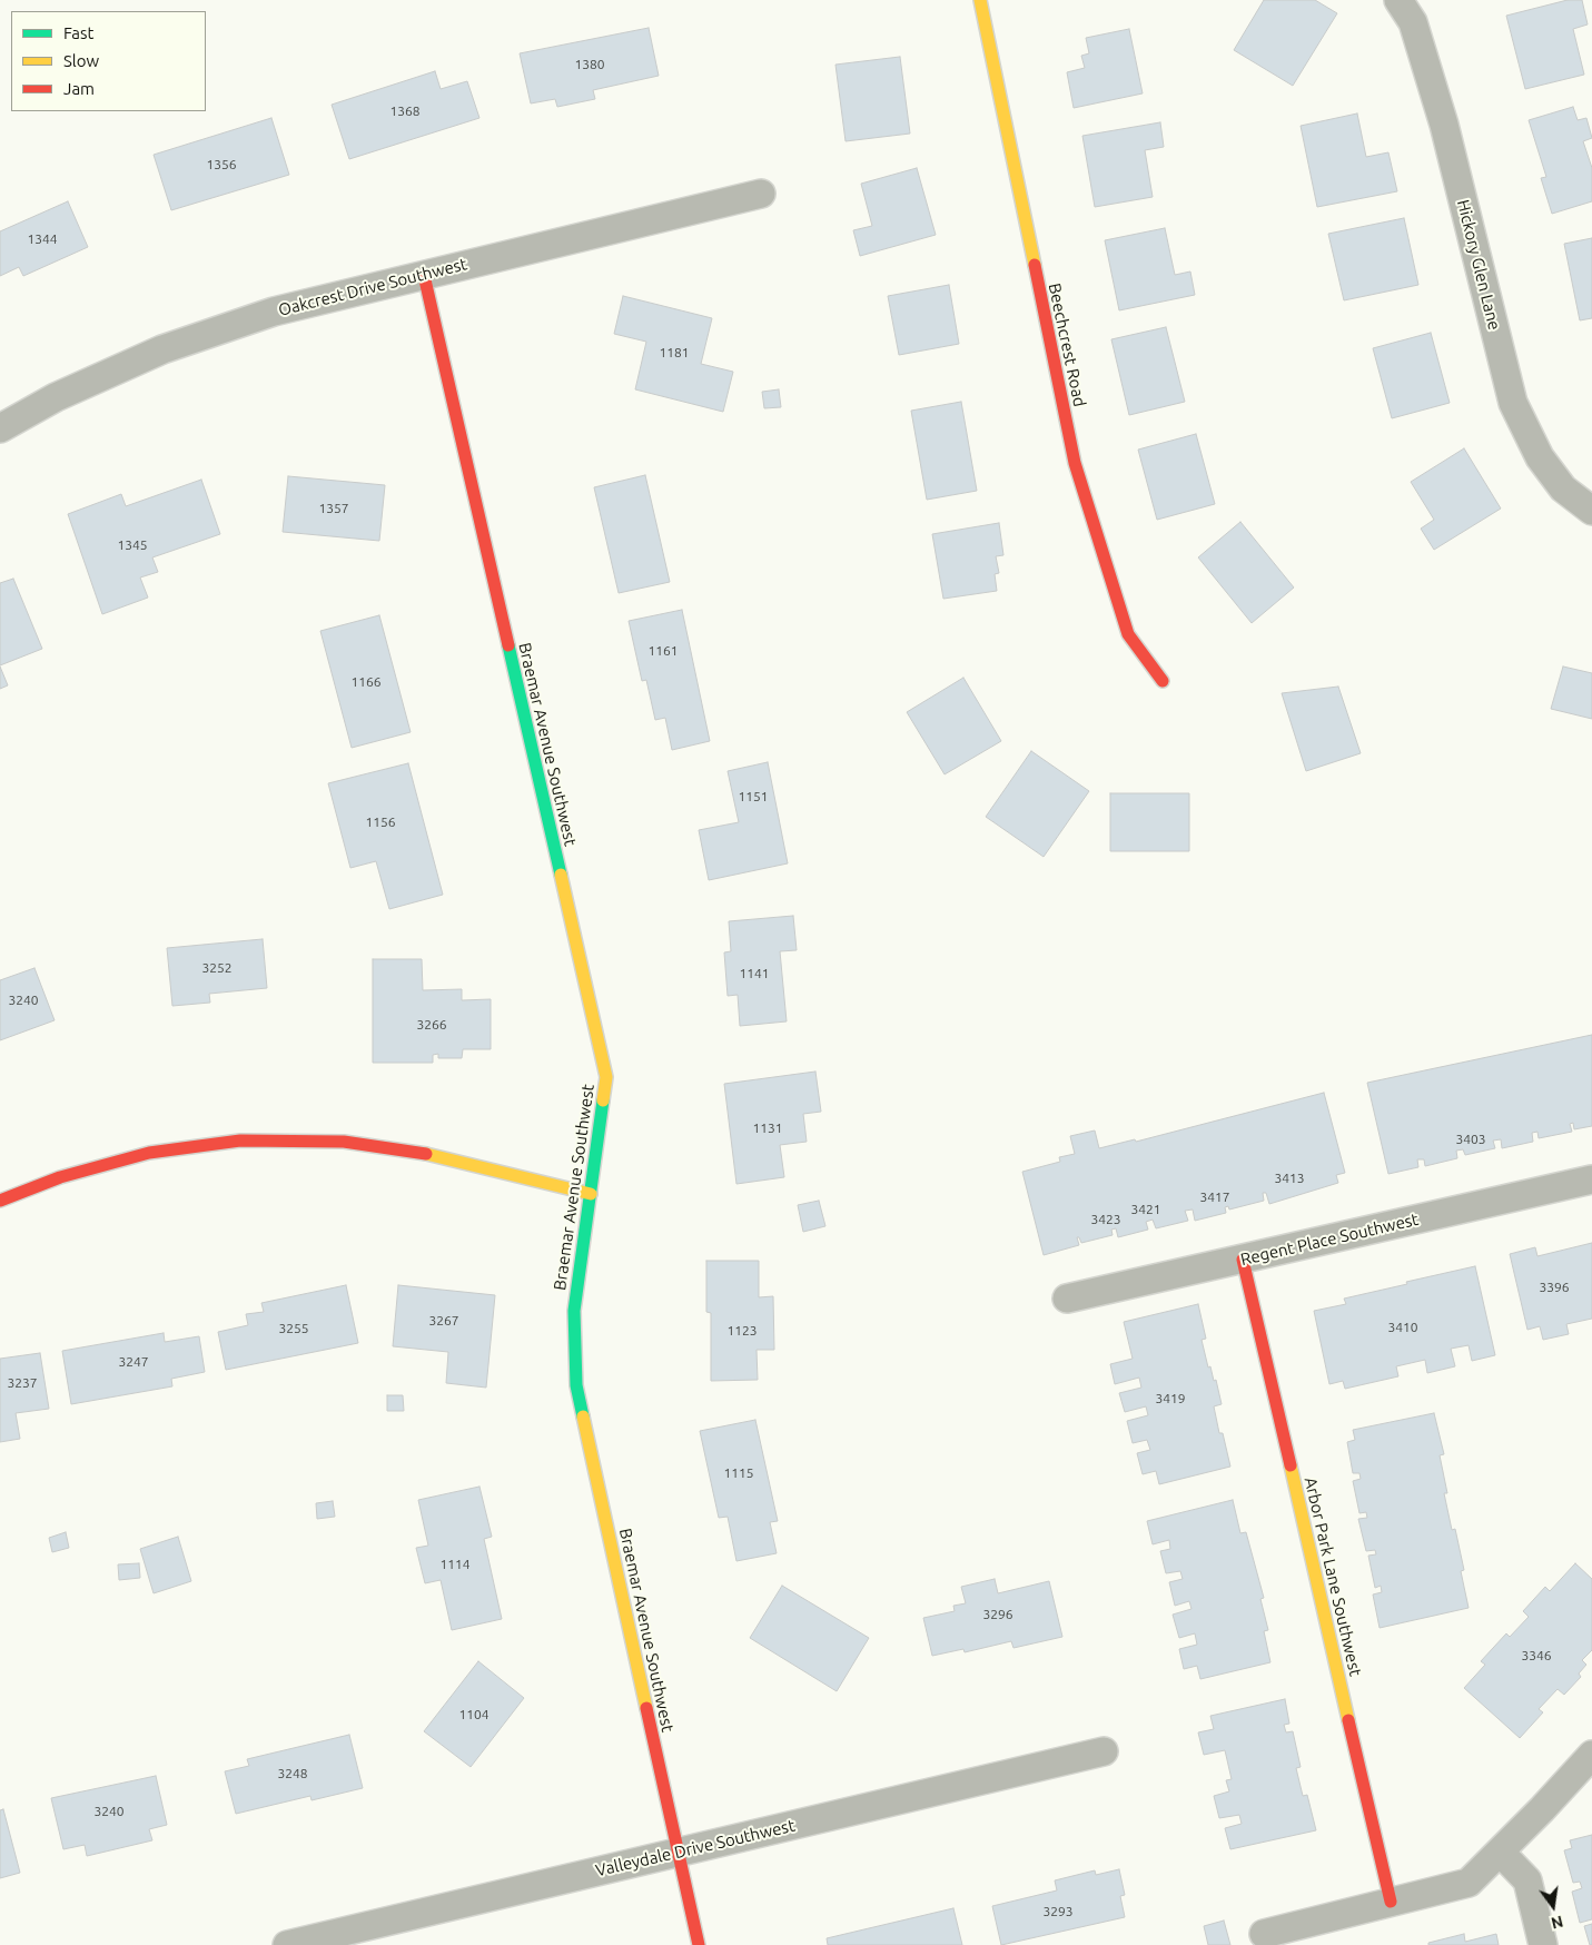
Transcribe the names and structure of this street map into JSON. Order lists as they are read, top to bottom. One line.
{"streets":{"street":["Hickory Glen Lane","Oakcrest Drive Southwest","Beechcrest Road","Braemar Avenue Southwest","Regent Place Southwest","Arbor Park Lane Southwest","Valleydale Drive Southwest"]},"crossings":[["Oakcrest Drive Southwest","Braemar Avenue Southwest"],["Braemar Avenue Southwest","Valleydale Drive Southwest"],["Regent Place Southwest","Arbor Park Lane Southwest"]],"house_numbers":["1380","1368","1356","1344","1181","1357","1345","1161","1166","1151","1156","3252","1141","3240","3266","1131","3403","3413","3417","3421","3423","3396","3267","3410","3255","1123","3247","3237","3419","1115","1114","3296","3346","1104","3248","3240","3293"],"legend":["Fast","Slow","Jam"],"north":"bottom"}
